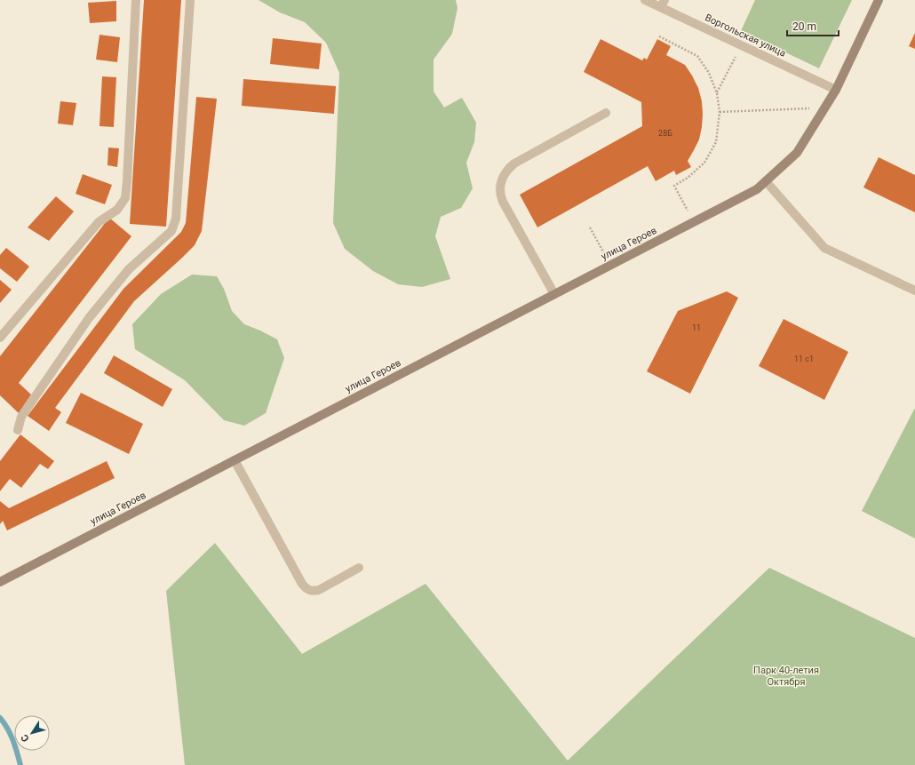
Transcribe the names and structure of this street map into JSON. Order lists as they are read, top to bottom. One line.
{"streets":{"street":["Воргольская улица","улица Героев"]},"crossings":[["Воргольская улица","улица Героев"]],"parks":["Парк 40-летия Октября"],"house_numbers":["28Б","11","11 с1"],"scale_bar":"20 m","north":"bottom left"}
